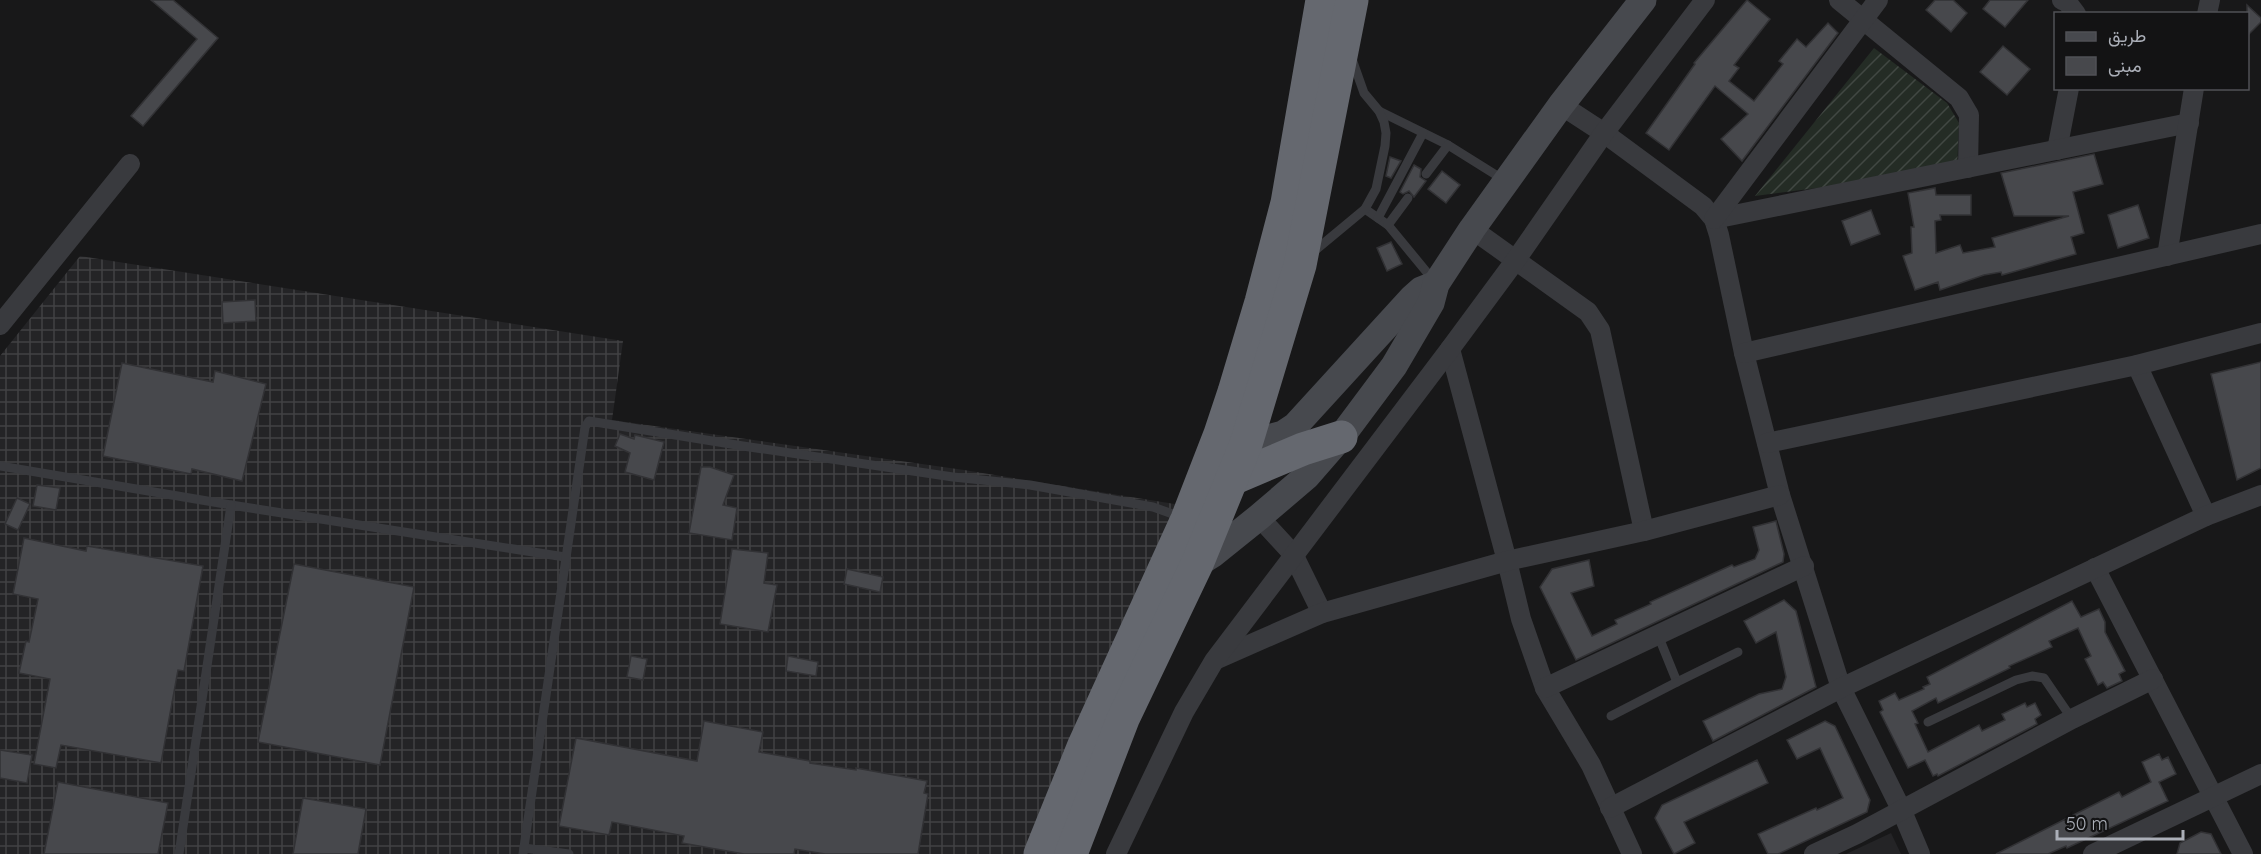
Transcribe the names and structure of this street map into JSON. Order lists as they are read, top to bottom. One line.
{"legend":["طريق","مبنى"],"scale_bar":"50 m"}
